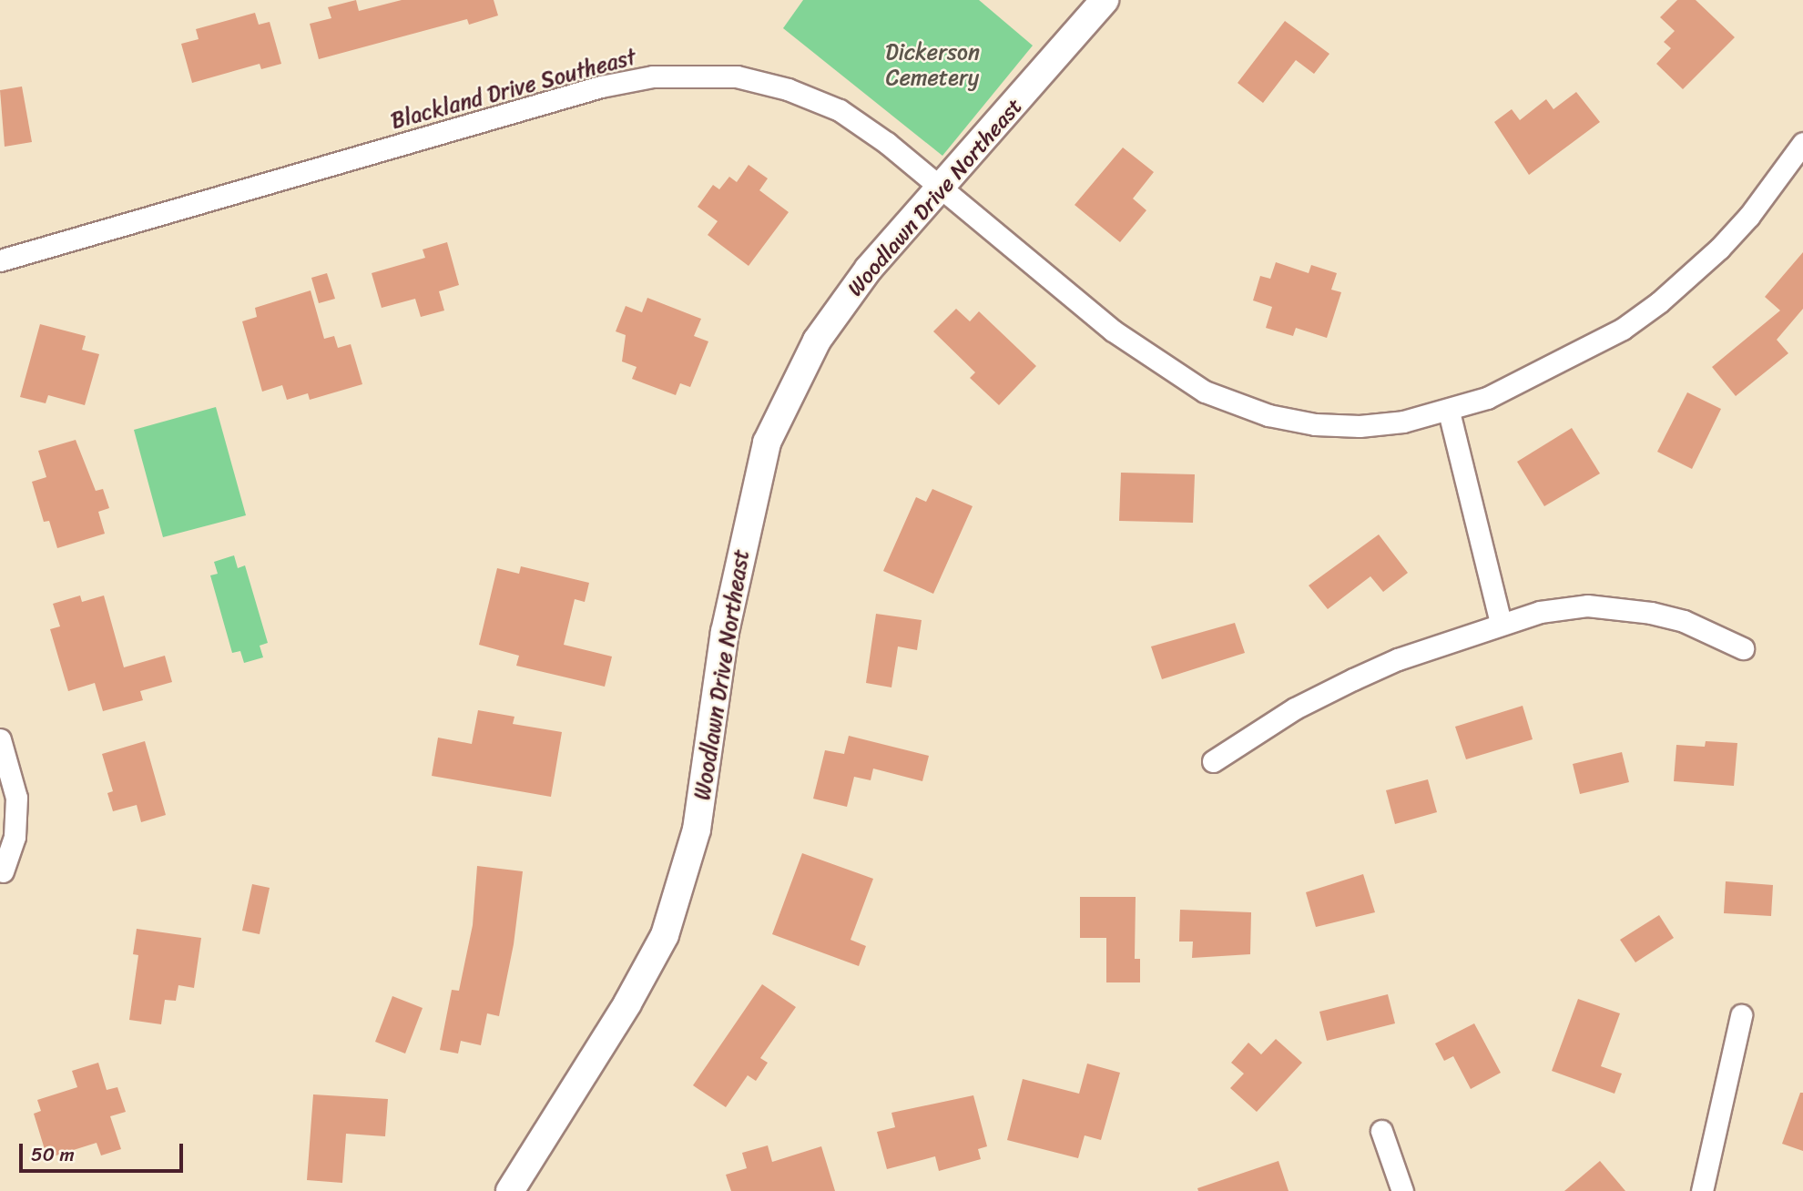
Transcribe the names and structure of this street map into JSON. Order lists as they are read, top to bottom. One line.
{"streets":{"street":["Blackland Drive Southeast","Woodlawn Drive Northeast"]},"crossings":[["Blackland Drive Southeast","Woodlawn Drive Northeast"]],"parks":["Dickerson Cemetery"],"scale_bar":"50 m"}
